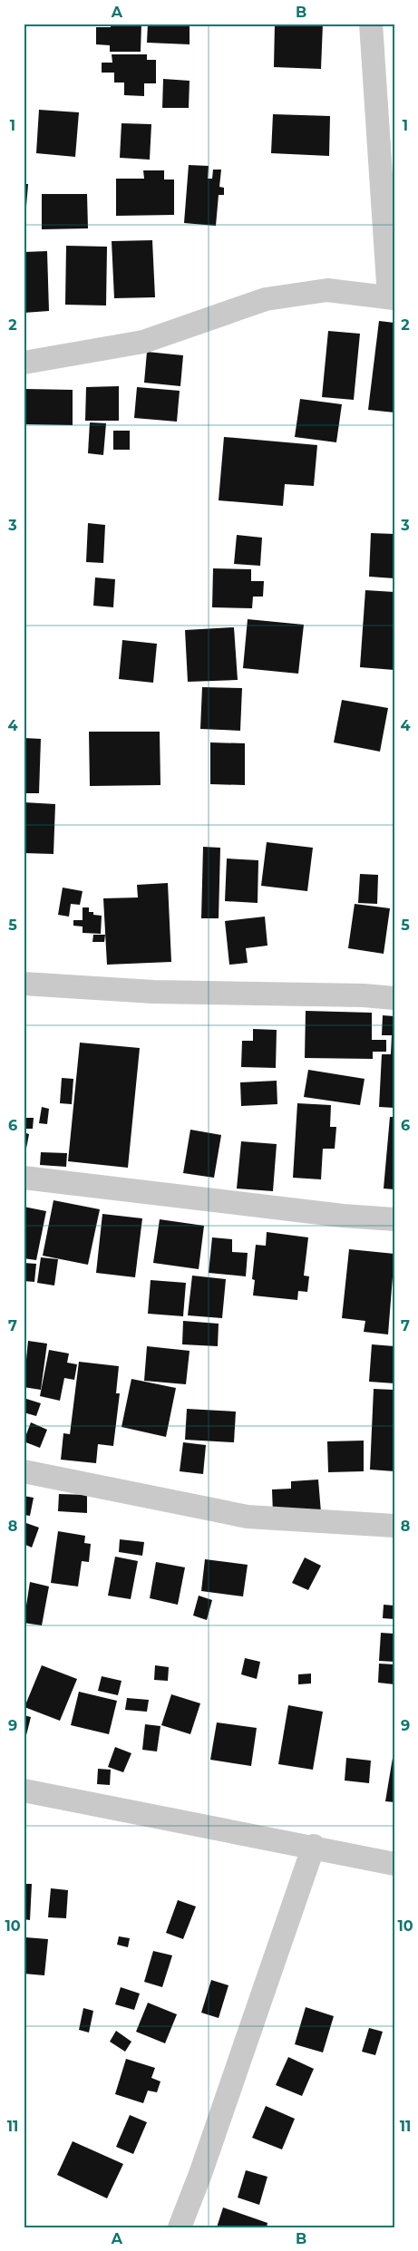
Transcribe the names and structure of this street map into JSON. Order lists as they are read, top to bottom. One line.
{"grid":{"columns":["A","B"],"rows":["1","2","3","4","5","6","7","8","9","10","11"]}}
